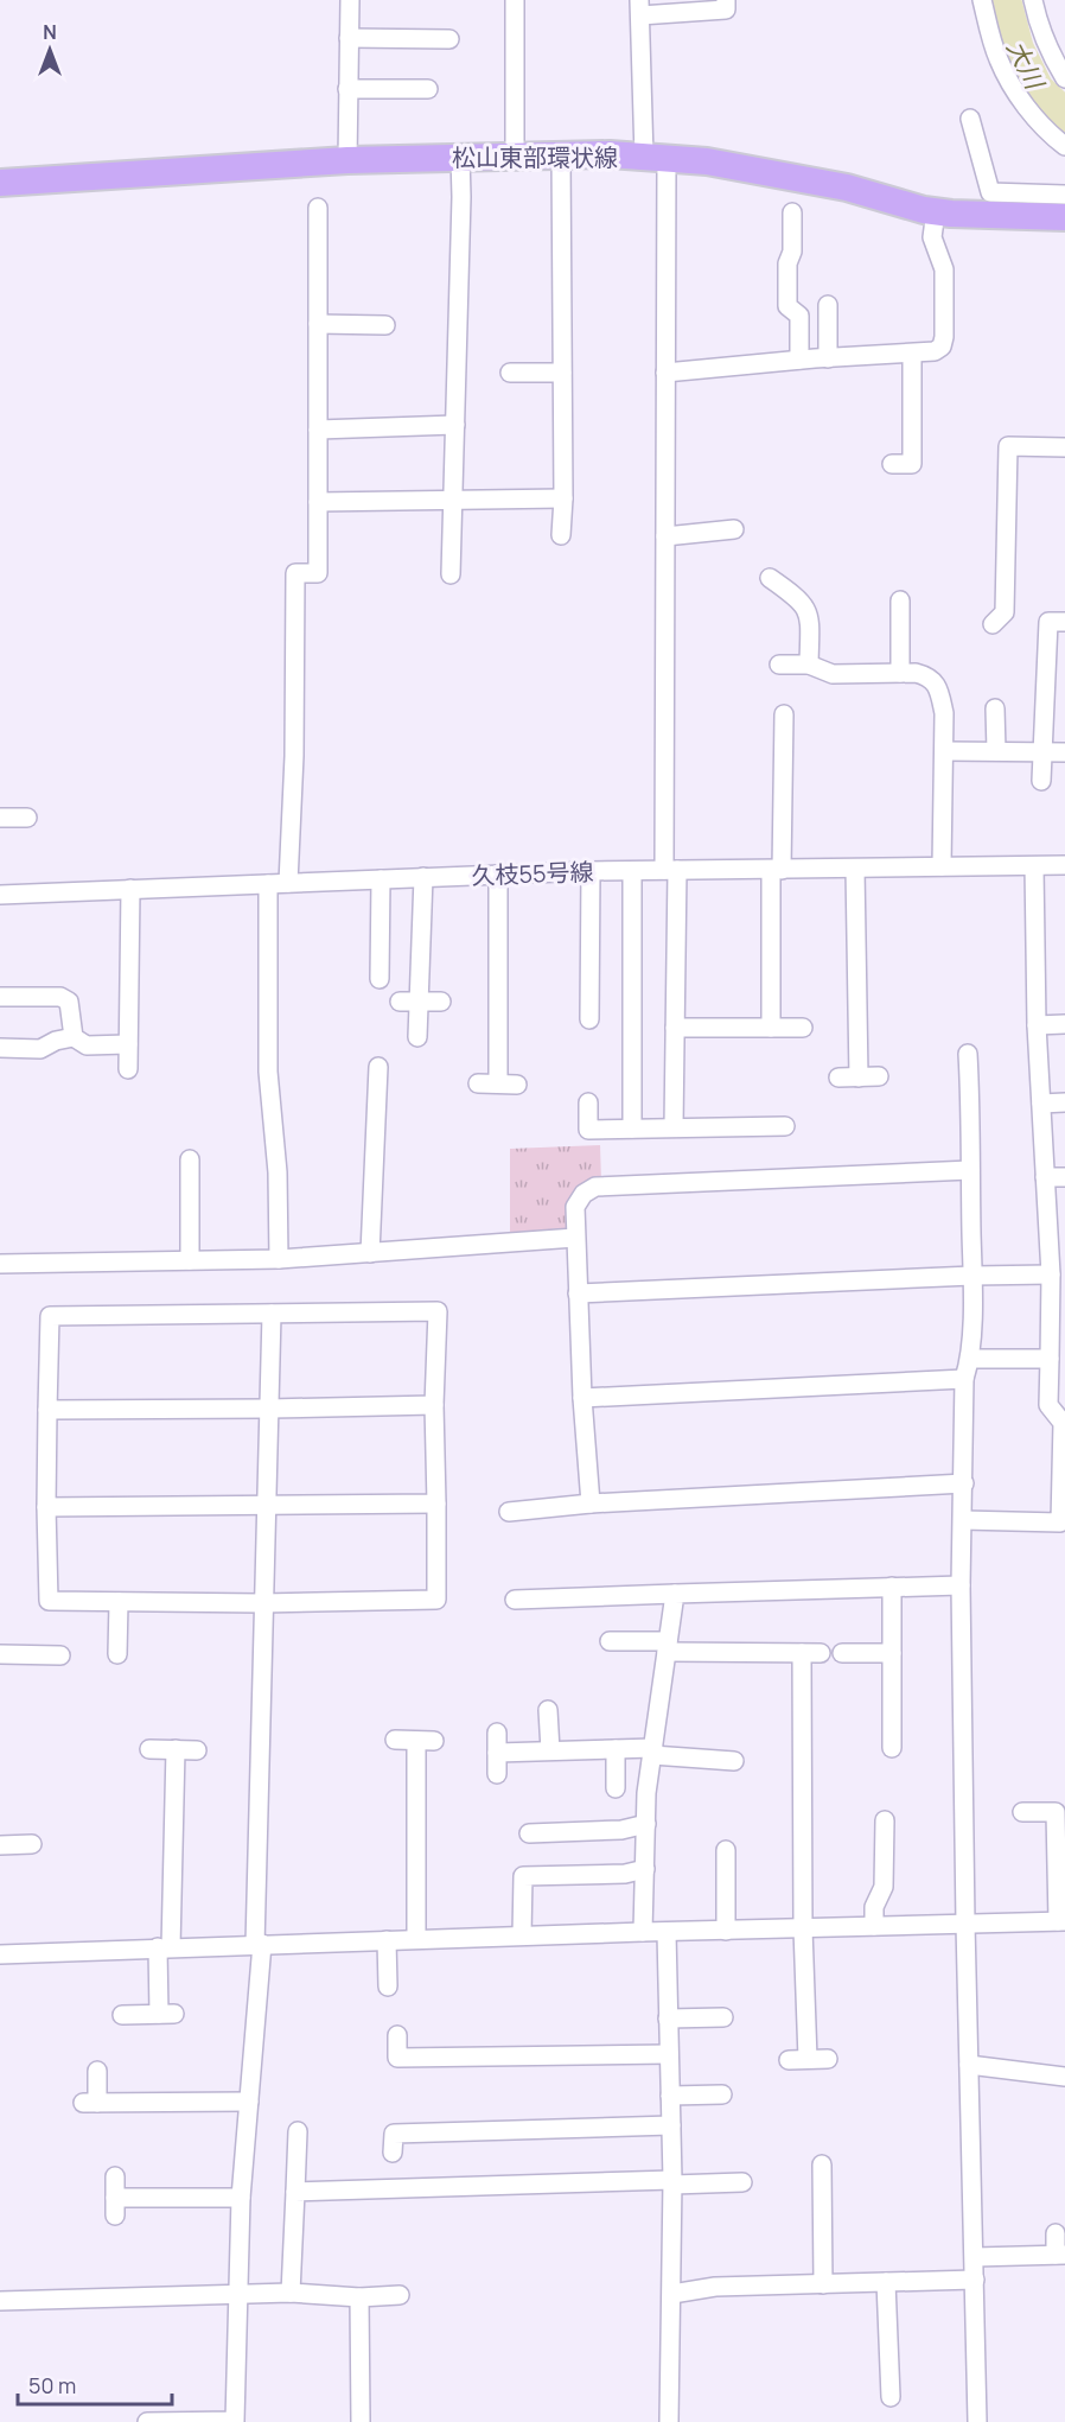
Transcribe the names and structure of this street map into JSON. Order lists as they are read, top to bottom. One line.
{"streets":{"main road":["松山東部環状線"],"street":["久枝55号線"]},"water":["大川"],"scale_bar":"50 m","north":"top"}
